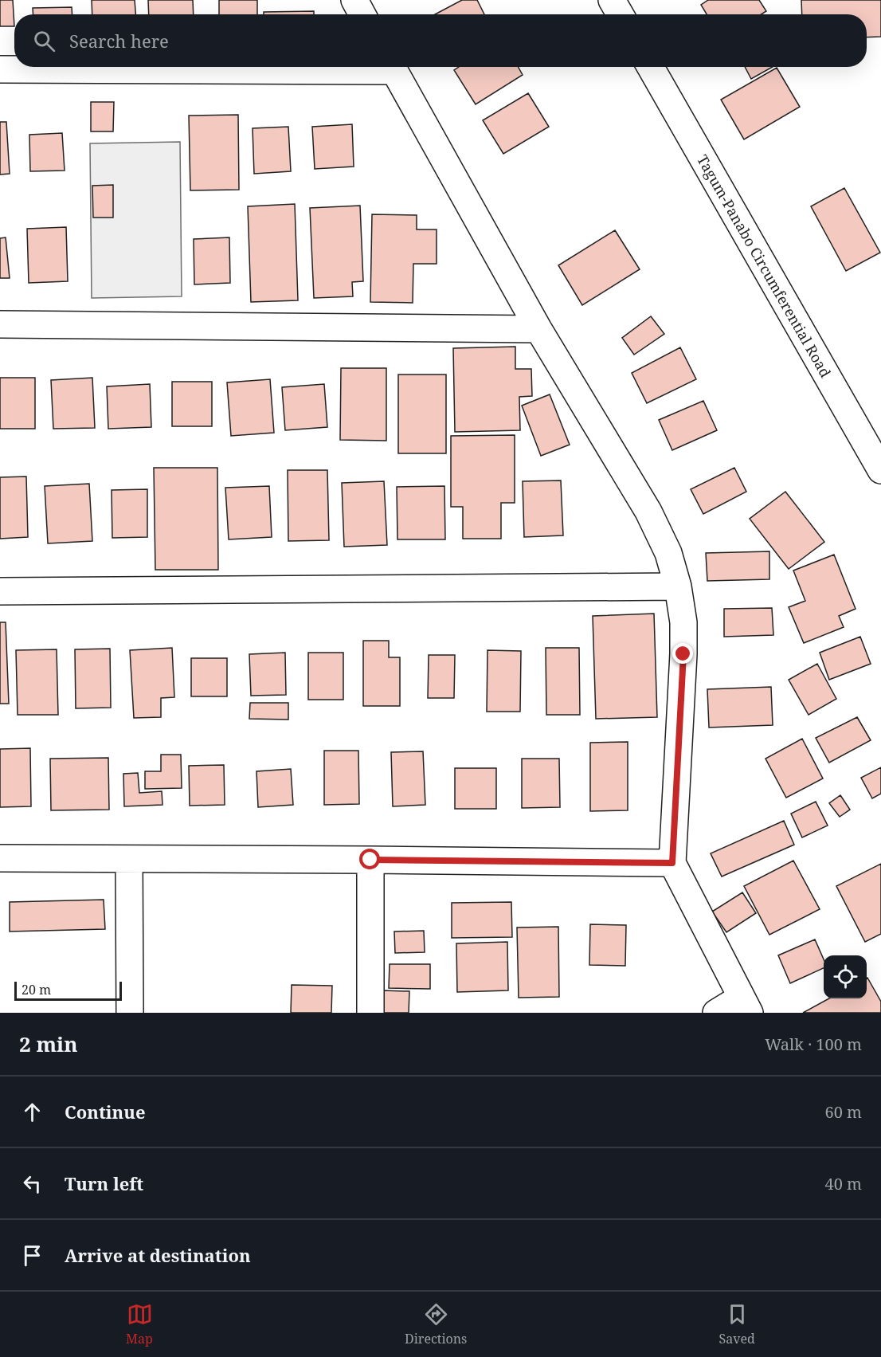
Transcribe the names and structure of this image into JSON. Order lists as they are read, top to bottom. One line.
{"streets":{"street":["Tagum-Panabo Circumferential Road"]},"scale_bar":"20 m","page":{"search":"Search here","scale":"20 m","heading":["2 min","Walk · 100 m"],"list":[["Continue","60 m"],["Turn left","40 m"],"Arrive at destination"],"nav":["Map","Directions","Saved"]}}
